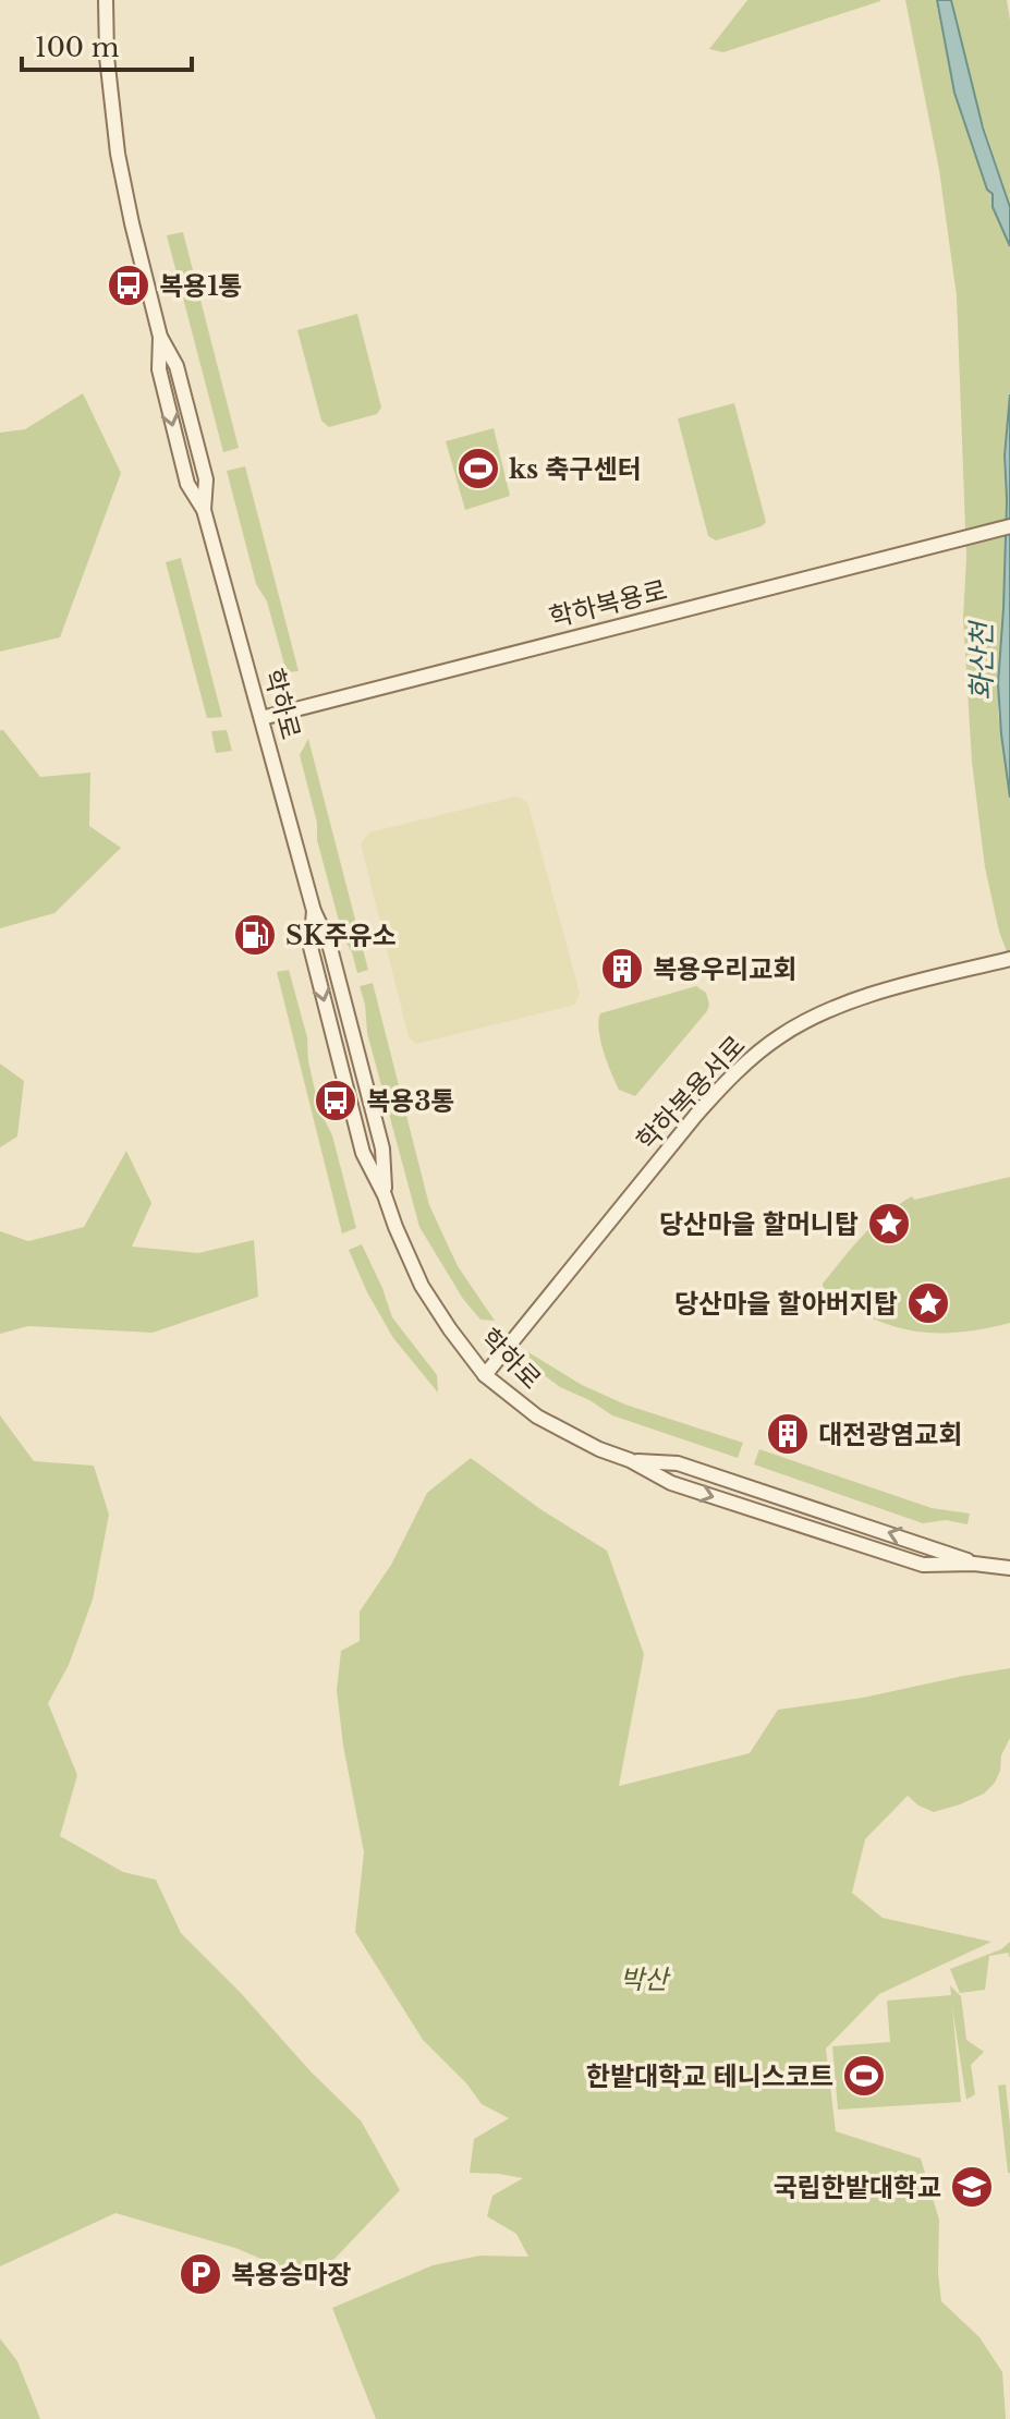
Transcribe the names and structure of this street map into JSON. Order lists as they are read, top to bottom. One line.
{"streets":{"street":["학하복용로","학하로","학하복용서로"]},"crossings":[["학하복용로","학하로"],["학하로","학하복용서로"]],"water":["화산천"],"parks":["박산"],"places":{"bus stop":["복용1통","복용3통"],"sports":["ks 축구센터","한밭대학교 테니스코트"],"fuel station":["SK주유소"],"building":["복용우리교회","대전광염교회"],"place":["당산마을 할머니탑","당산마을 할아버지탑"],"school or university":["국립한밭대학교"],"parking":["복용승마장"]},"scale_bar":"100 m"}
